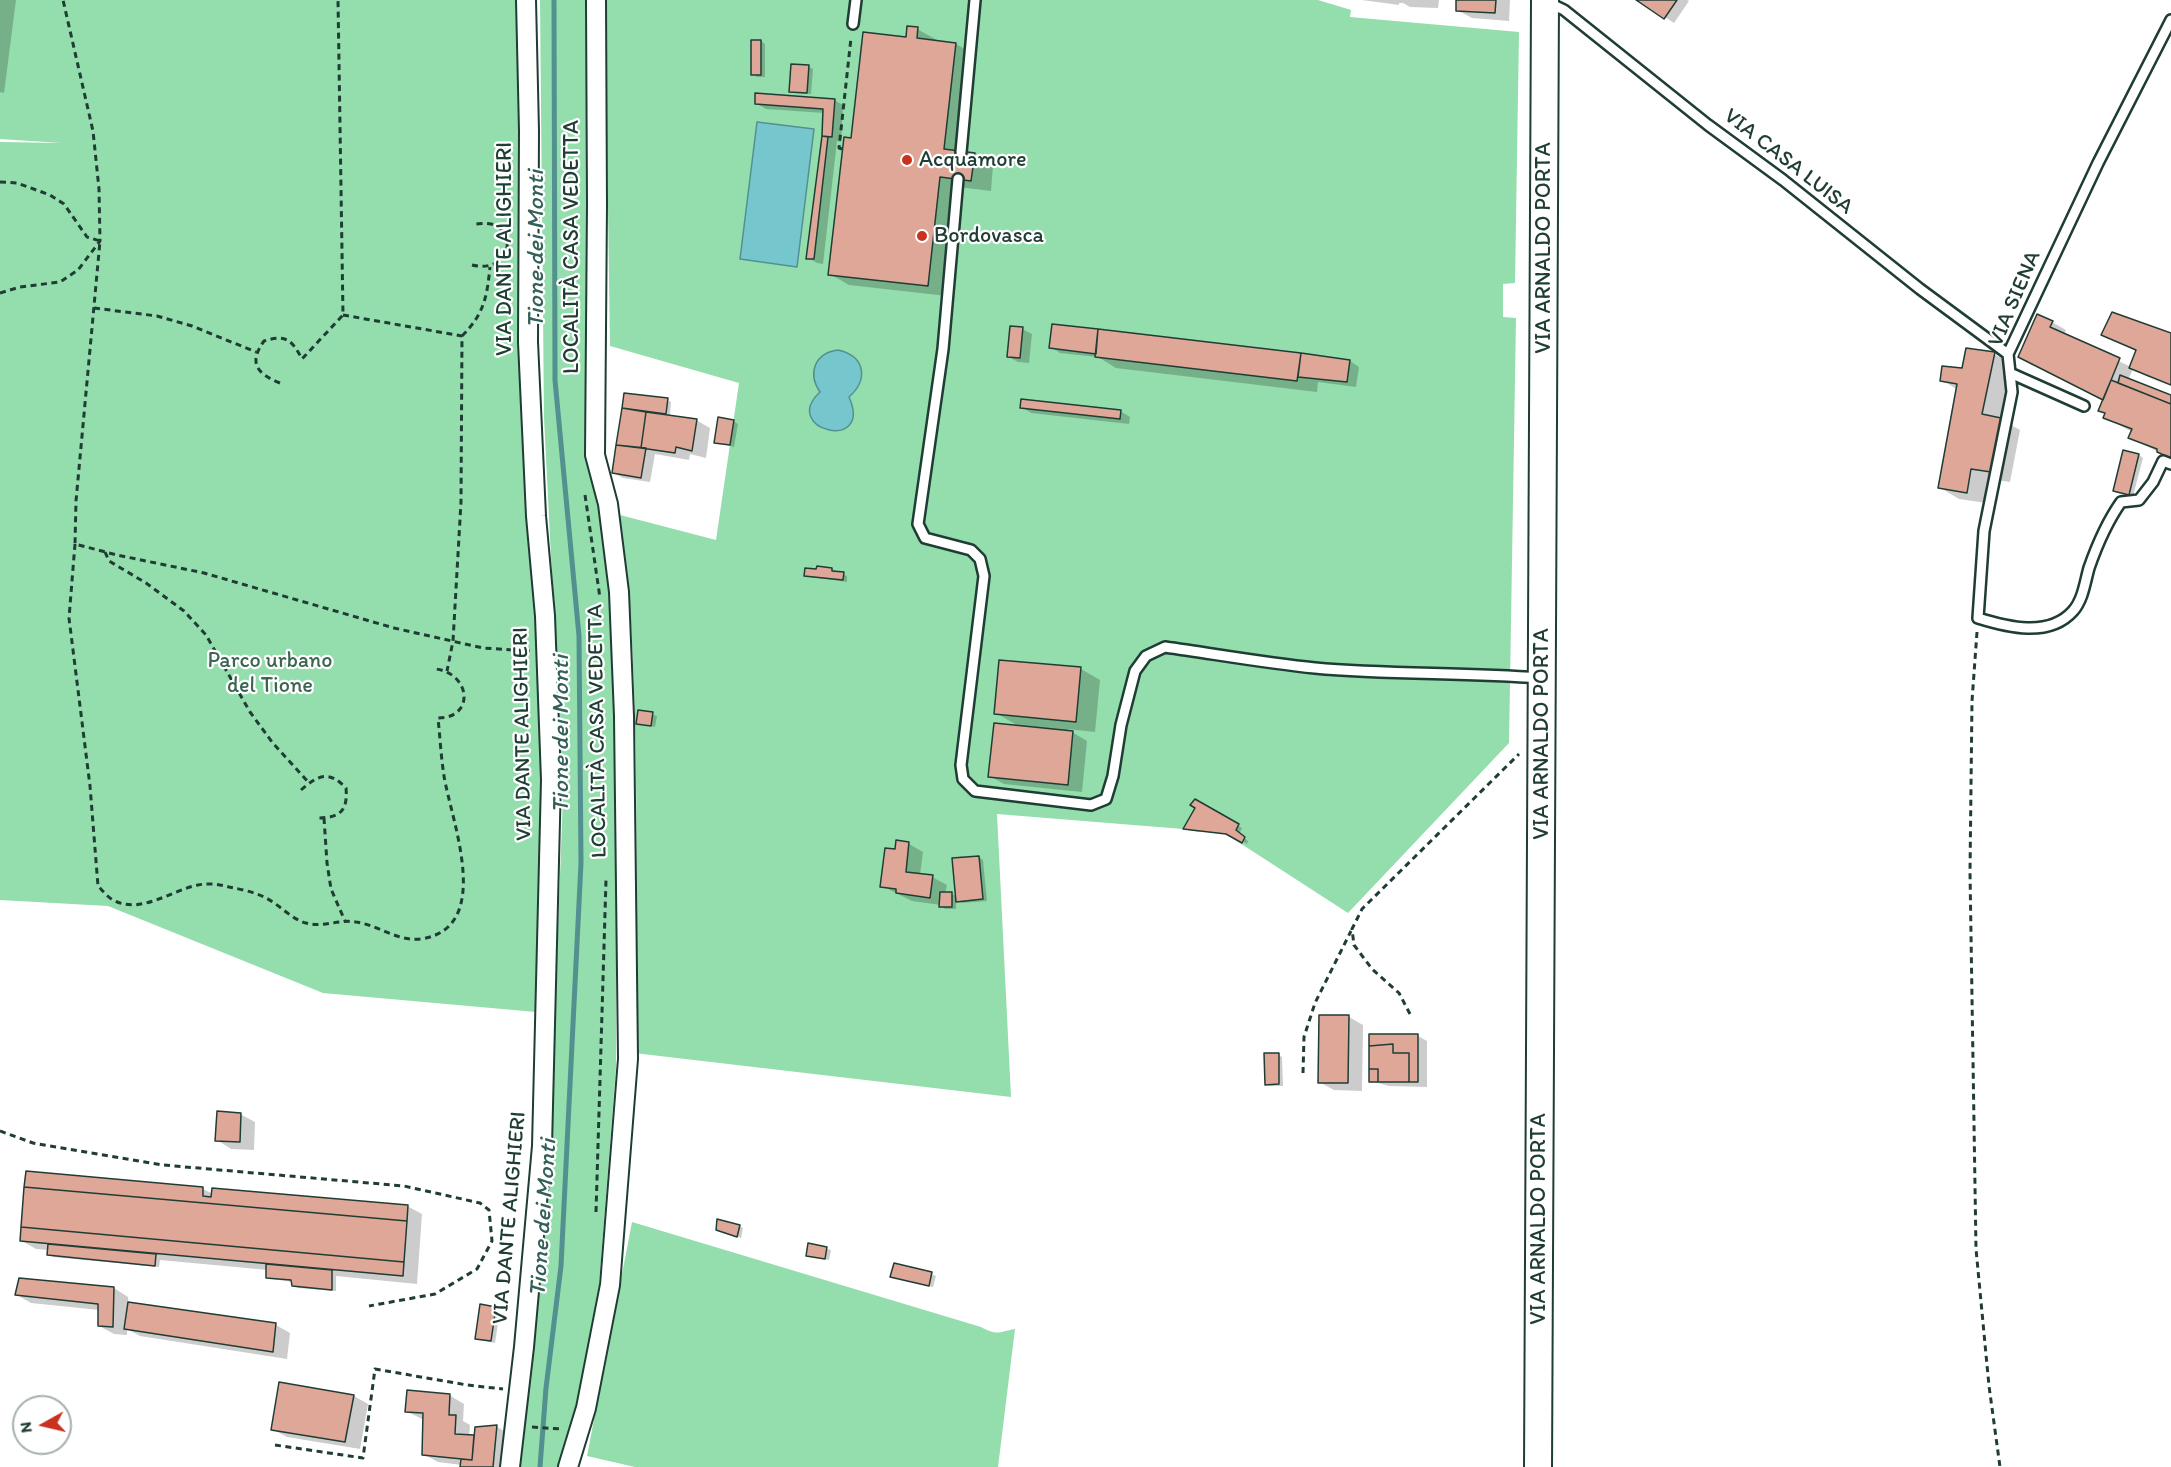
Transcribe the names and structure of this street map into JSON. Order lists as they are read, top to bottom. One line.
{"streets":{"street":["LOCALITÀ CASA VEDETTA","VIA ARNALDO PORTA","VIA DANTE ALIGHIERI"],"lane":["VIA CASA LUISA","VIA SIENA"]},"crossings":[["VIA CASA LUISA","VIA ARNALDO PORTA"],["VIA CASA LUISA","VIA SIENA"]],"water":["Tione dei Monti"],"parks":["Parco urbano del Tione"],"places":["Acquamore","Bordovasca"],"north":"left"}
